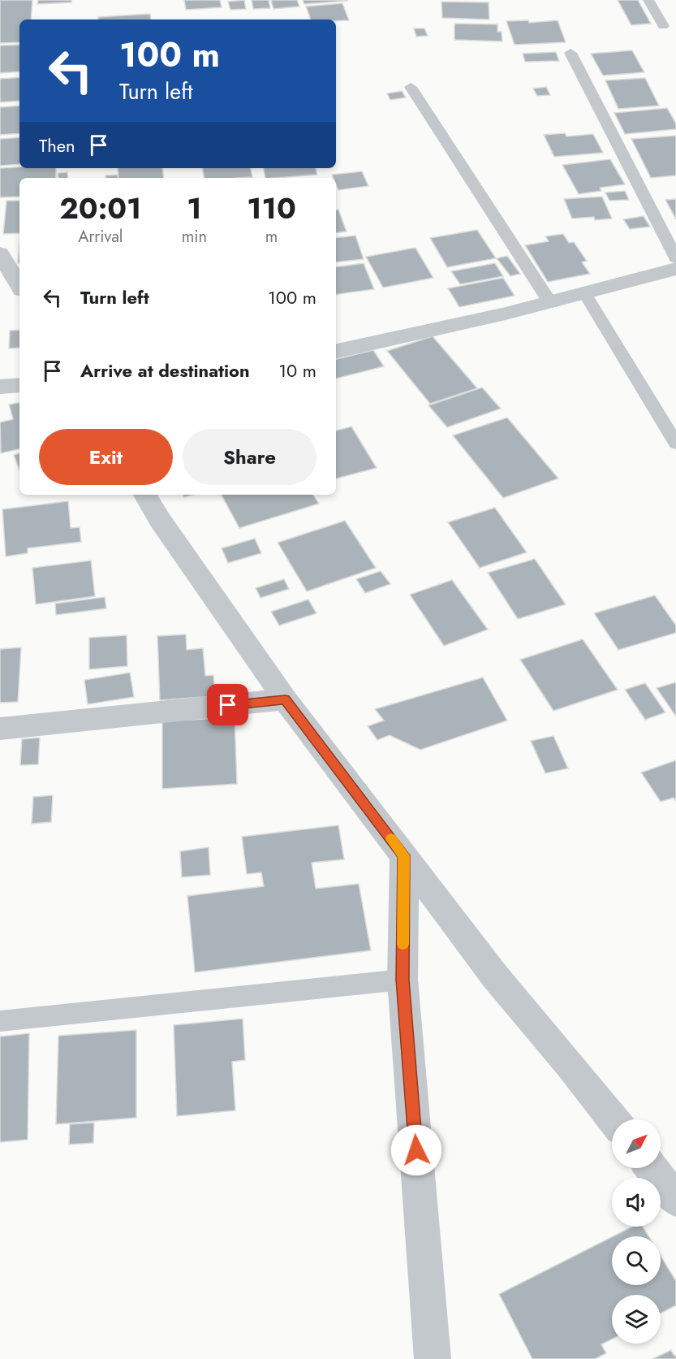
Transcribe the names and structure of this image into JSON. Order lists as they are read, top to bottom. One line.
{"north":"top right","page":{"turn":["100 m","Turn left"],"then":"Then","eta":["20:01","Arrival","1","min","110","m"],"list":[{"name":"Turn left","value":"100 m"},{"name":"Arrive at destination","value":"10 m"}],"buttons":["Exit","Share"]}}
